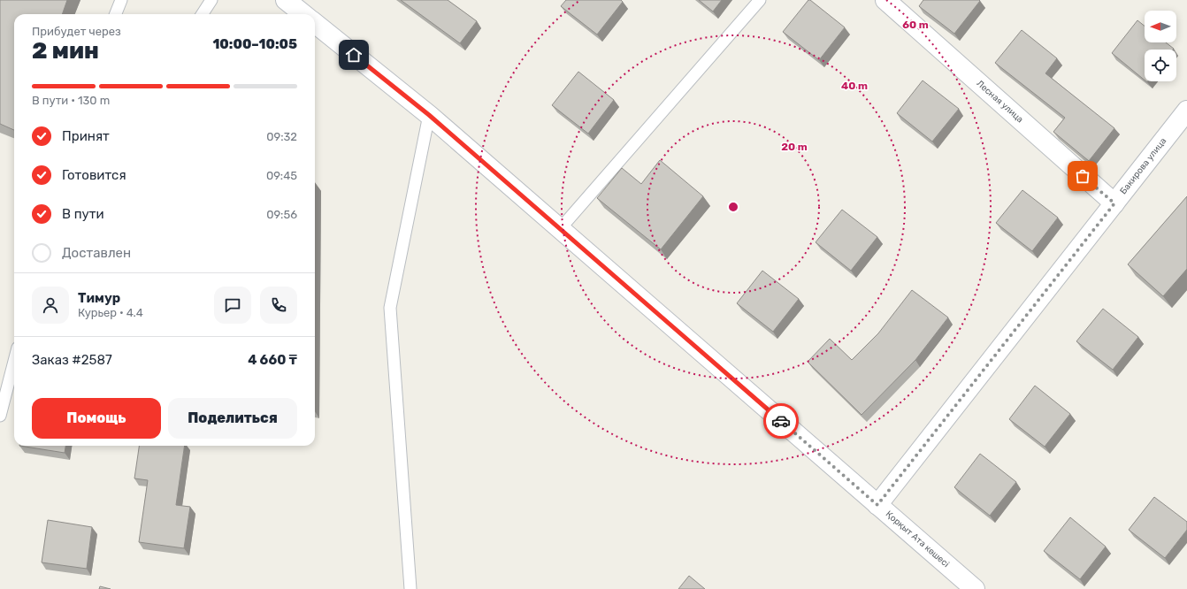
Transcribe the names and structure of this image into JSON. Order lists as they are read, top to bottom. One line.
{"streets":{"main road":["Лесная улица","Бакирова улица","Қорқыт Ата көшесі"]},"crossings":[["Лесная улица","Бакирова улица"],["Бакирова улица","Қорқыт Ата көшесі"]],"north":"left","page":{"heading":["2 мин","Прибудет через","10:00–10:05"],"panel":["Тимур","Курьер · 4.4","Заказ #2587","4 660 ₸"],"bar":"В пути · 130 m","list":[["Принят","09:32"],["Готовится","09:45"],["В пути","09:56"],"Доставлен"],"buttons":["Помощь","Поделиться"]},"rings":["60 m","40 m","20 m"]}
